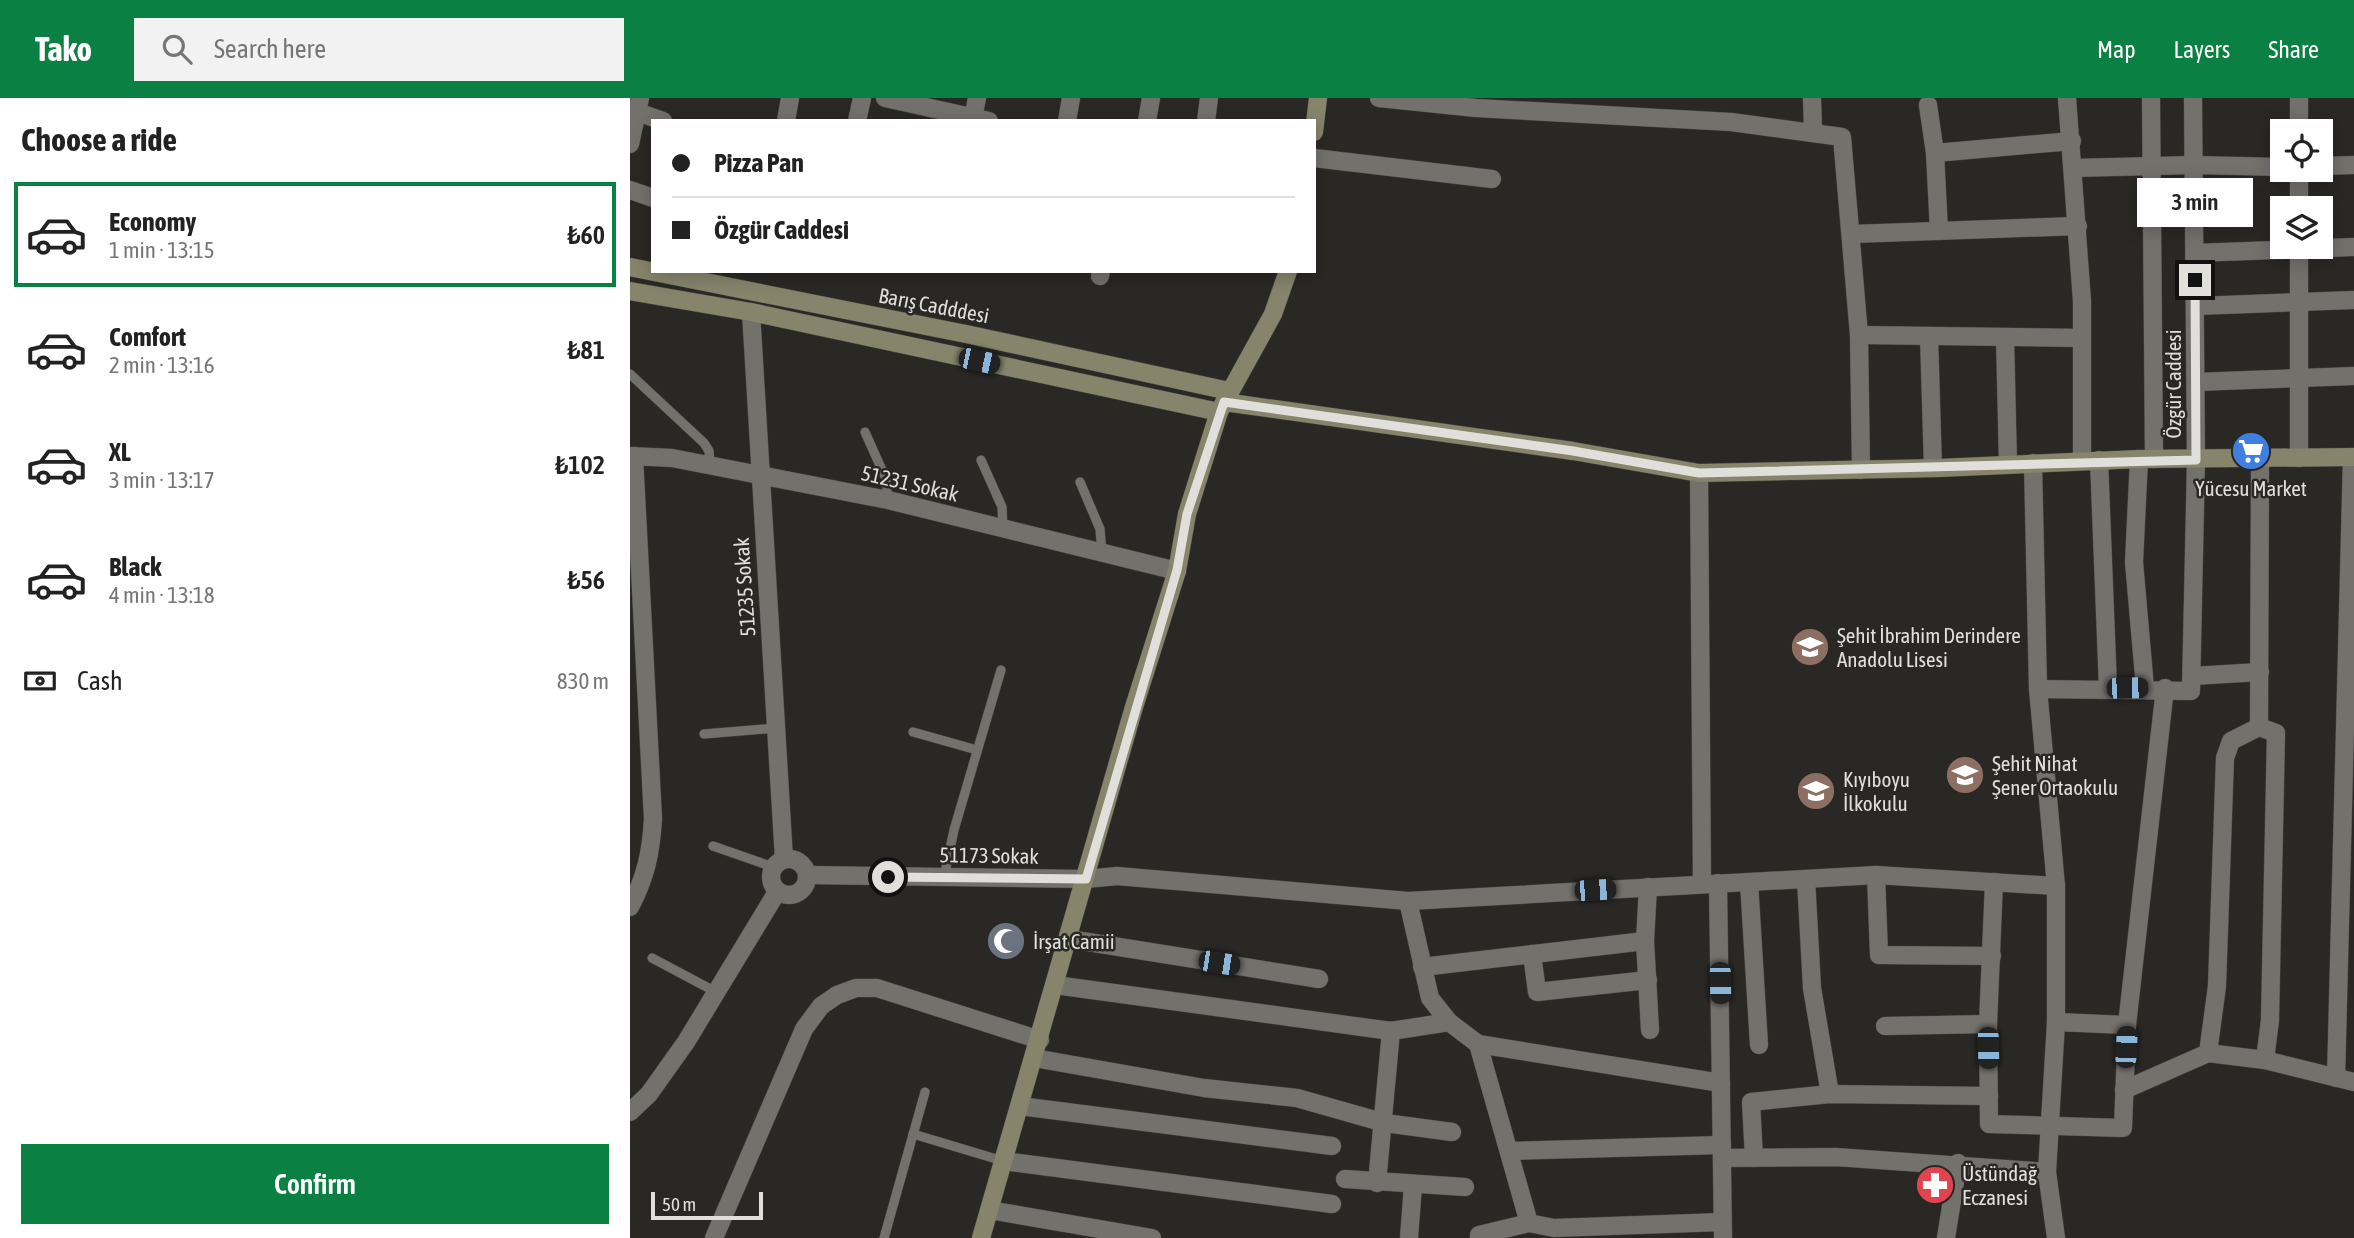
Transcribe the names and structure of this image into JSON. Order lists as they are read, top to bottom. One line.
{"streets":{"main road":["Barış Cadddesi"],"street":["Özgür Caddesi","51231 Sokak","51235 Sokak","51173 Sokak"]},"crossings":[["51231 Sokak","51235 Sokak"],["51235 Sokak","51173 Sokak"]],"places":{"supermarket":["Yücesu Market"],"school or university":["Şehit İbrahim Derindere Anadolu Lisesi","Şehit Nihat Şener Ortaokulu","Kıyıboyu İlkokulu"],"mosque":["İrşat Camii"],"pharmacy":["Üstündağ Eczanesi"]},"scale_bar":"50 m","page":{"header":"Tako","search":"Search here","nav":["Map","Layers","Share"],"heading":"Choose a ride","banner":["Pizza Pan","Özgür Caddesi"],"bubble":"3 min","list":[{"name":"Economy","note":"1 min · 13:15","value":"₺60"},{"name":"Comfort","note":"2 min · 13:16","value":"₺81"},{"name":"XL","note":"3 min · 13:17","value":"₺102"},{"name":"Black","note":"4 min · 13:18","value":"₺56"}],"pay":["Cash","830 m"],"buttons":"Confirm","scale":"50 m"}}
